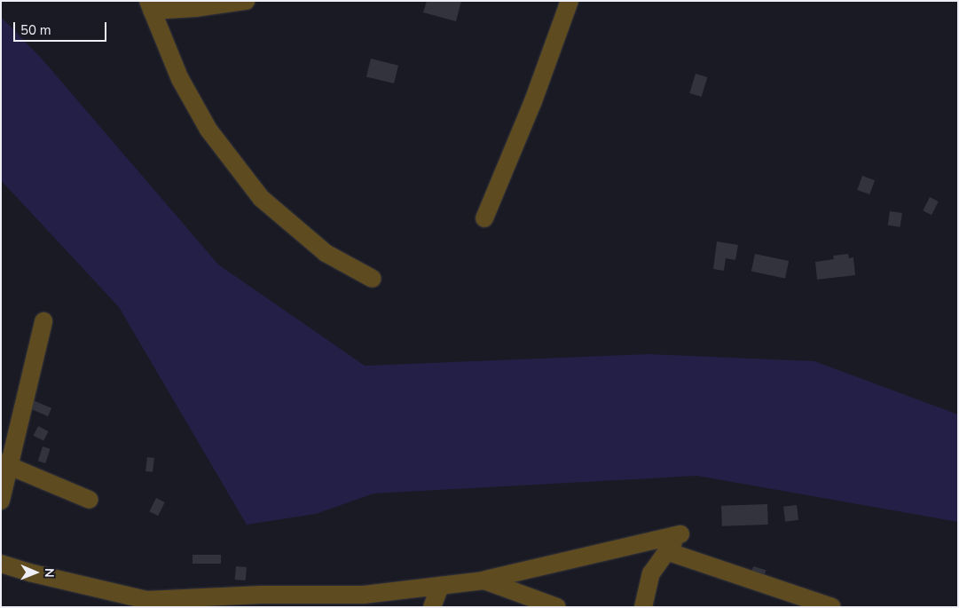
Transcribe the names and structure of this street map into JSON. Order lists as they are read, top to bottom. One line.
{"scale_bar":"50 m","north":"right"}
